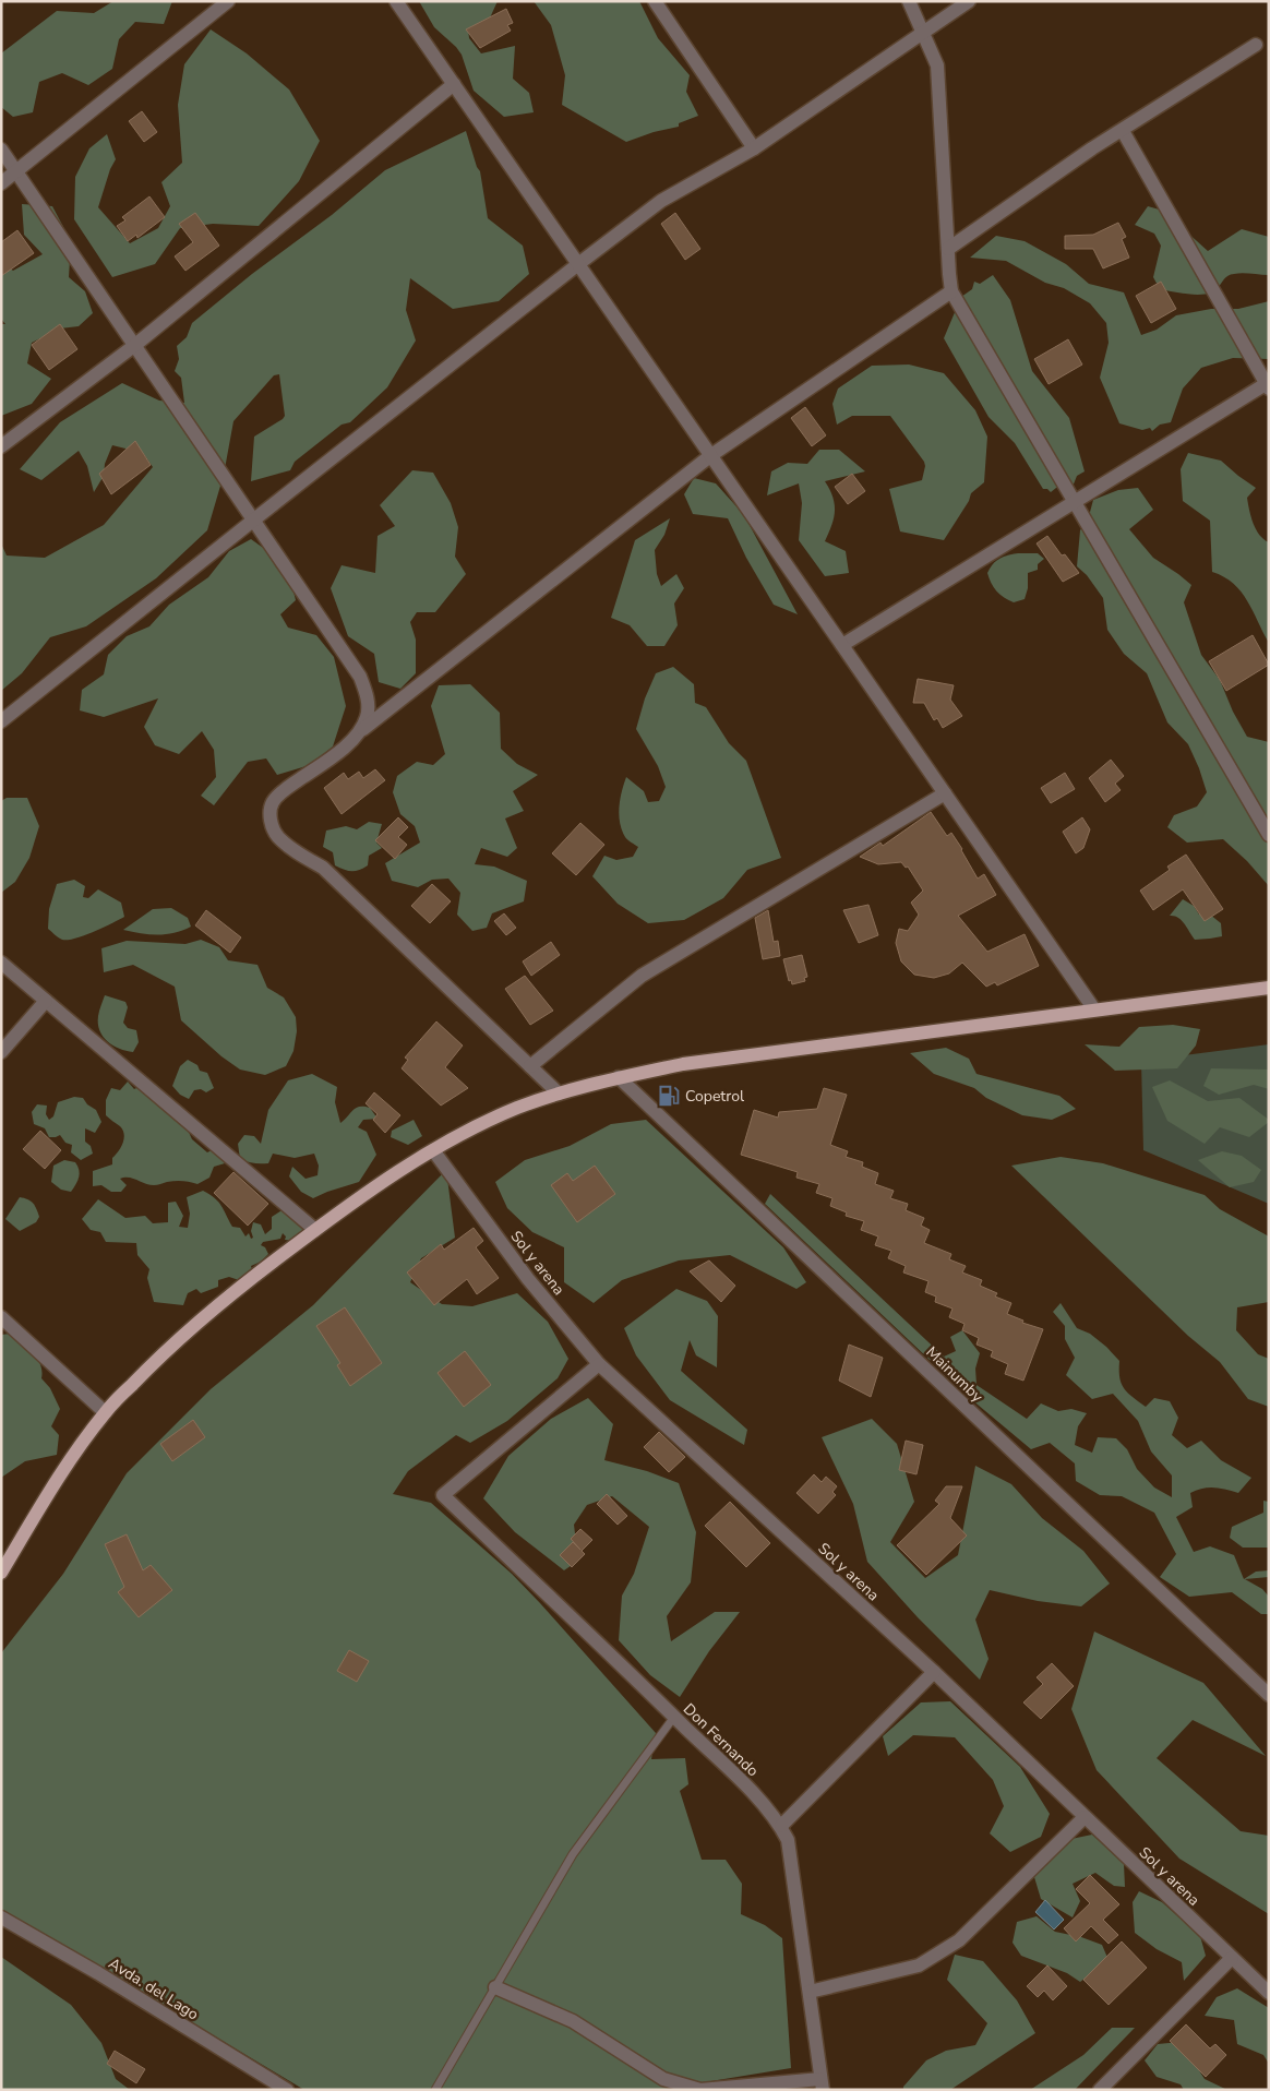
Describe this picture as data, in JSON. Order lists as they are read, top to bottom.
{
  "streets": {
    "street": [
      "Sol y arena",
      "Mainumby",
      "Don Fernando",
      "Avda. del Lago"
    ]
  },
  "crossings": [
    ["Sol y arena", "Don Fernando"]
  ],
  "places": {
    "fuel station": ["Copetrol"]
  }
}
